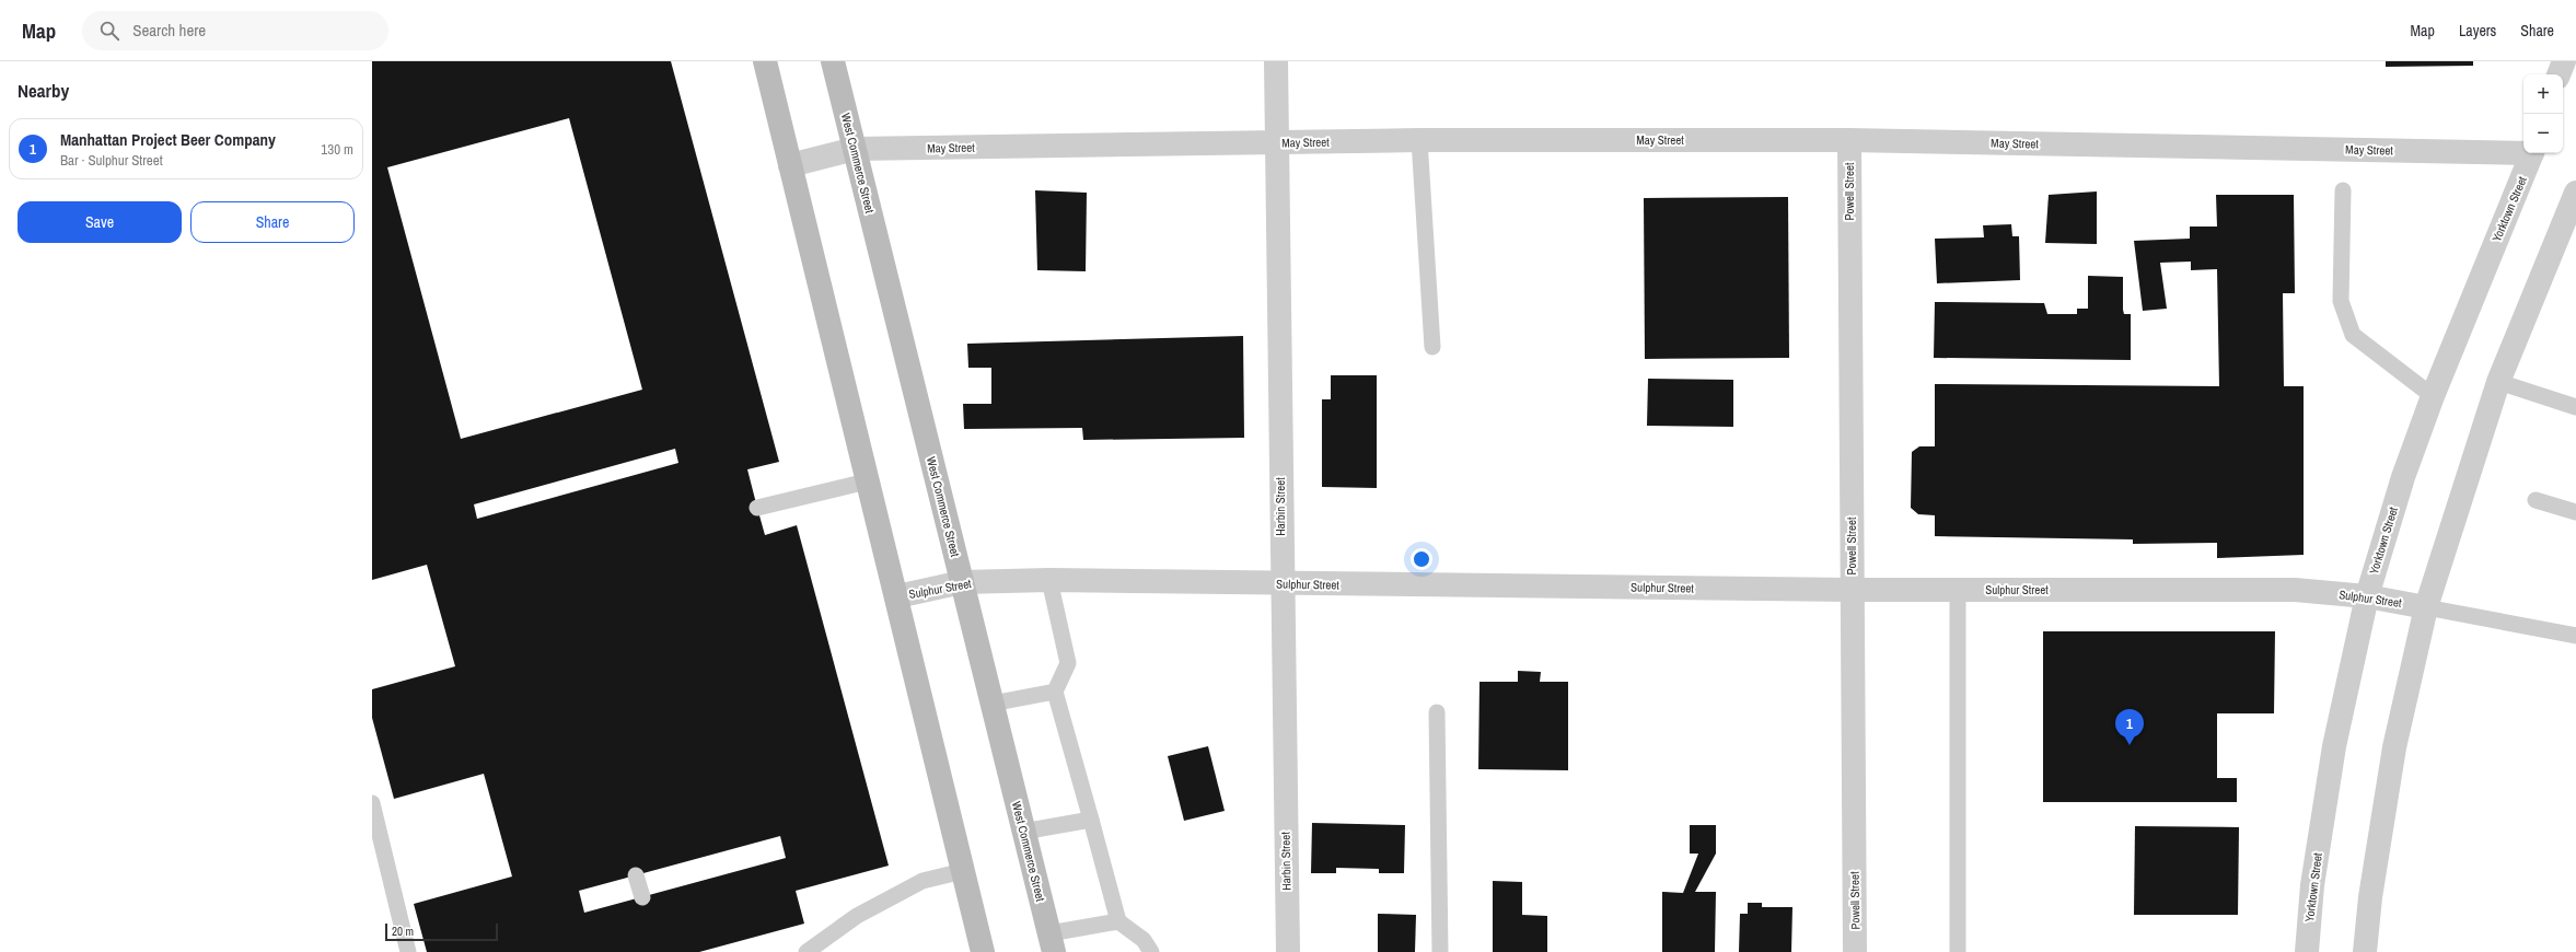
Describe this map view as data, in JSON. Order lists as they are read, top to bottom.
{
  "streets": {
    "main road": ["West Commerce Street"],
    "street": [
      "May Street",
      "Powell Street",
      "Yorktown Street",
      "Harbin Street",
      "Sulphur Street"
    ]
  },
  "crossings": [
    ["May Street", "West Commerce Street"],
    ["May Street", "Powell Street"],
    ["May Street", "Harbin Street"],
    ["West Commerce Street", "Sulphur Street"],
    ["Powell Street", "Sulphur Street"],
    ["Yorktown Street", "Sulphur Street"],
    ["Harbin Street", "Sulphur Street"]
  ],
  "scale_bar": "20 m",
  "page": {
    "header": "Map",
    "search": "Search here",
    "nav": ["Map", "Layers", "Share"],
    "heading": "Nearby",
    "map_buttons": ["+", "−"],
    "list": [
      {
        "mark": "1",
        "name": "Manhattan Project Beer Company",
        "note": "Bar · Sulphur Street",
        "value": "130 m"
      }
    ],
    "buttons": ["Save", "Share"],
    "pins": "1",
    "scale": "20 m"
  }
}
